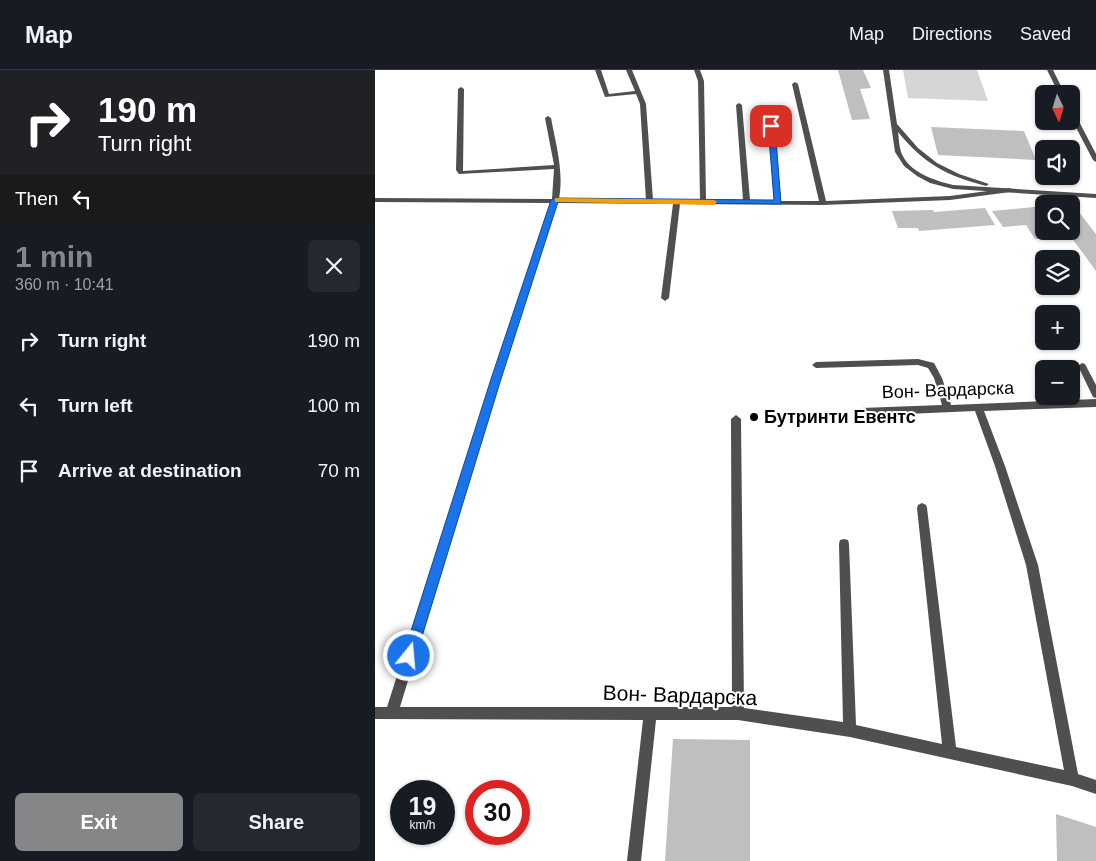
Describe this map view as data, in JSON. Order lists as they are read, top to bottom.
{
  "streets": {
    "street": ["Вон- Вардарска"]
  },
  "places": ["Бутринти Евентс"],
  "north": "bottom",
  "page": {
    "header": "Map",
    "nav": ["Map", "Directions", "Saved"],
    "turn": ["190 m", "Turn right"],
    "map_buttons": ["+", "−"],
    "then": "Then",
    "heading": ["1 min", "360 m · 10:41"],
    "list": [
      {
        "name": "Turn right",
        "value": "190 m"
      },
      {
        "name": "Turn left",
        "value": "100 m"
      },
      {
        "name": "Arrive at destination",
        "value": "70 m"
      }
    ],
    "speed": "19 km/h",
    "limit": "30",
    "buttons": ["Exit", "Share"]
  }
}
